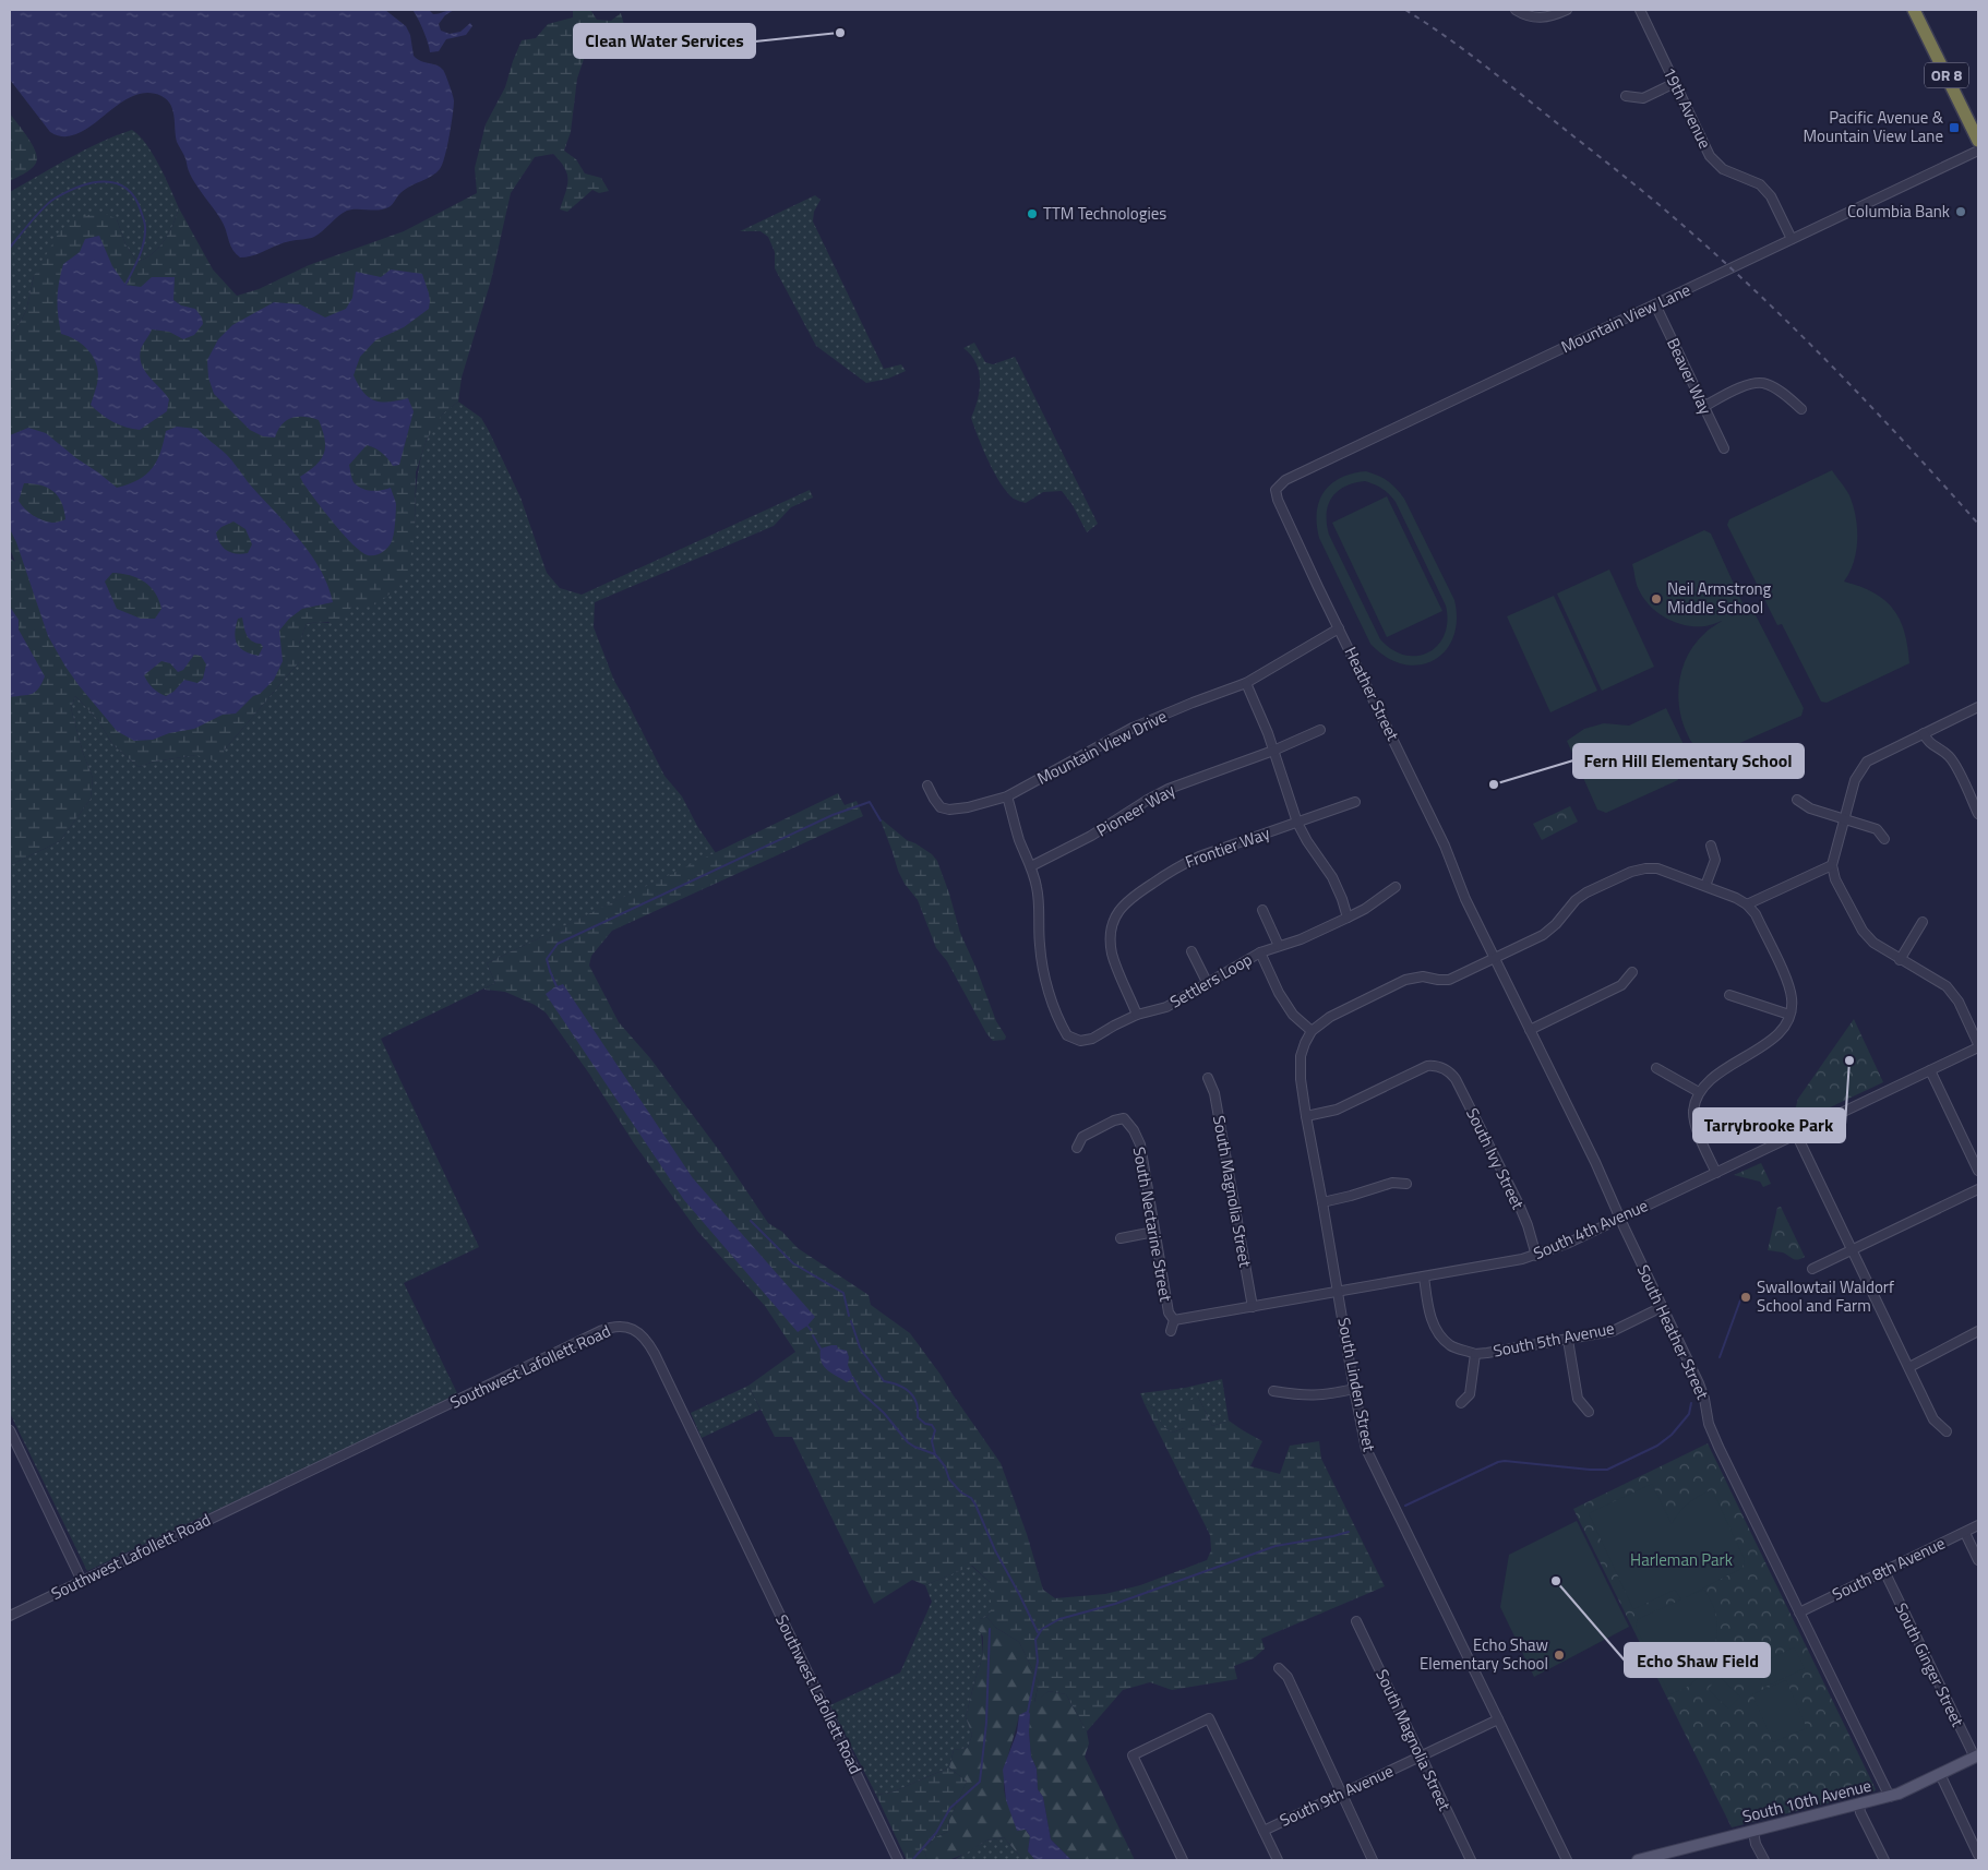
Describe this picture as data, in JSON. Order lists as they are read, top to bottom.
{
  "streets": {
    "highway": ["OR 8"],
    "main road": ["South 10th Avenue"],
    "street": [
      "19th Avenue",
      "Mountain View Lane",
      "Beaver Way",
      "Heather Street",
      "Mountain View Drive",
      "Pioneer Way",
      "Frontier Way",
      "Settlers Loop",
      "South Ivy Street",
      "South Magnolia Street",
      "South Nectarine Street",
      "South 4th Avenue",
      "South Heather Street",
      "South 5th Avenue",
      "Southwest Lafollett Road",
      "South Linden Street",
      "South 8th Avenue",
      "South Ginger Street",
      "South 9th Avenue"
    ]
  },
  "crossings": [
    ["19th Avenue", "Mountain View Lane"],
    ["Mountain View Lane", "Beaver Way"],
    ["Mountain View Lane", "Heather Street"],
    ["Heather Street", "Mountain View Drive"],
    ["Heather Street", "South Heather Street"],
    ["Mountain View Drive", "Settlers Loop"],
    ["Pioneer Way", "Settlers Loop"],
    ["Frontier Way", "Settlers Loop"],
    ["South Ivy Street", "South 4th Avenue"],
    ["South Ivy Street", "South Linden Street"],
    ["South Magnolia Street", "South 4th Avenue"],
    ["South Magnolia Street", "South 9th Avenue"],
    ["South Nectarine Street", "South 4th Avenue"],
    ["South 4th Avenue", "South Heather Street"],
    ["South 4th Avenue", "South Linden Street"],
    ["South Heather Street", "South 5th Avenue"],
    ["South Heather Street", "South 8th Avenue"],
    ["South Heather Street", "South 10th Avenue"],
    ["South Linden Street", "South 9th Avenue"],
    ["South 8th Avenue", "South Ginger Street"],
    ["South Ginger Street", "South 10th Avenue"]
  ],
  "parks": ["Harleman Park"],
  "places": {
    "other": [
      "Clean Water Services",
      "Columbia Bank",
      "TTM Technologies",
      "Neil Armstrong Middle School",
      "Fern Hill Elementary School",
      "Tarrybrooke Park",
      "Swallowtail Waldorf School and Farm",
      "Echo Shaw Field",
      "Echo Shaw Elementary School"
    ],
    "transit": ["Pacific Avenue & Mountain View Lane"]
  }
}
